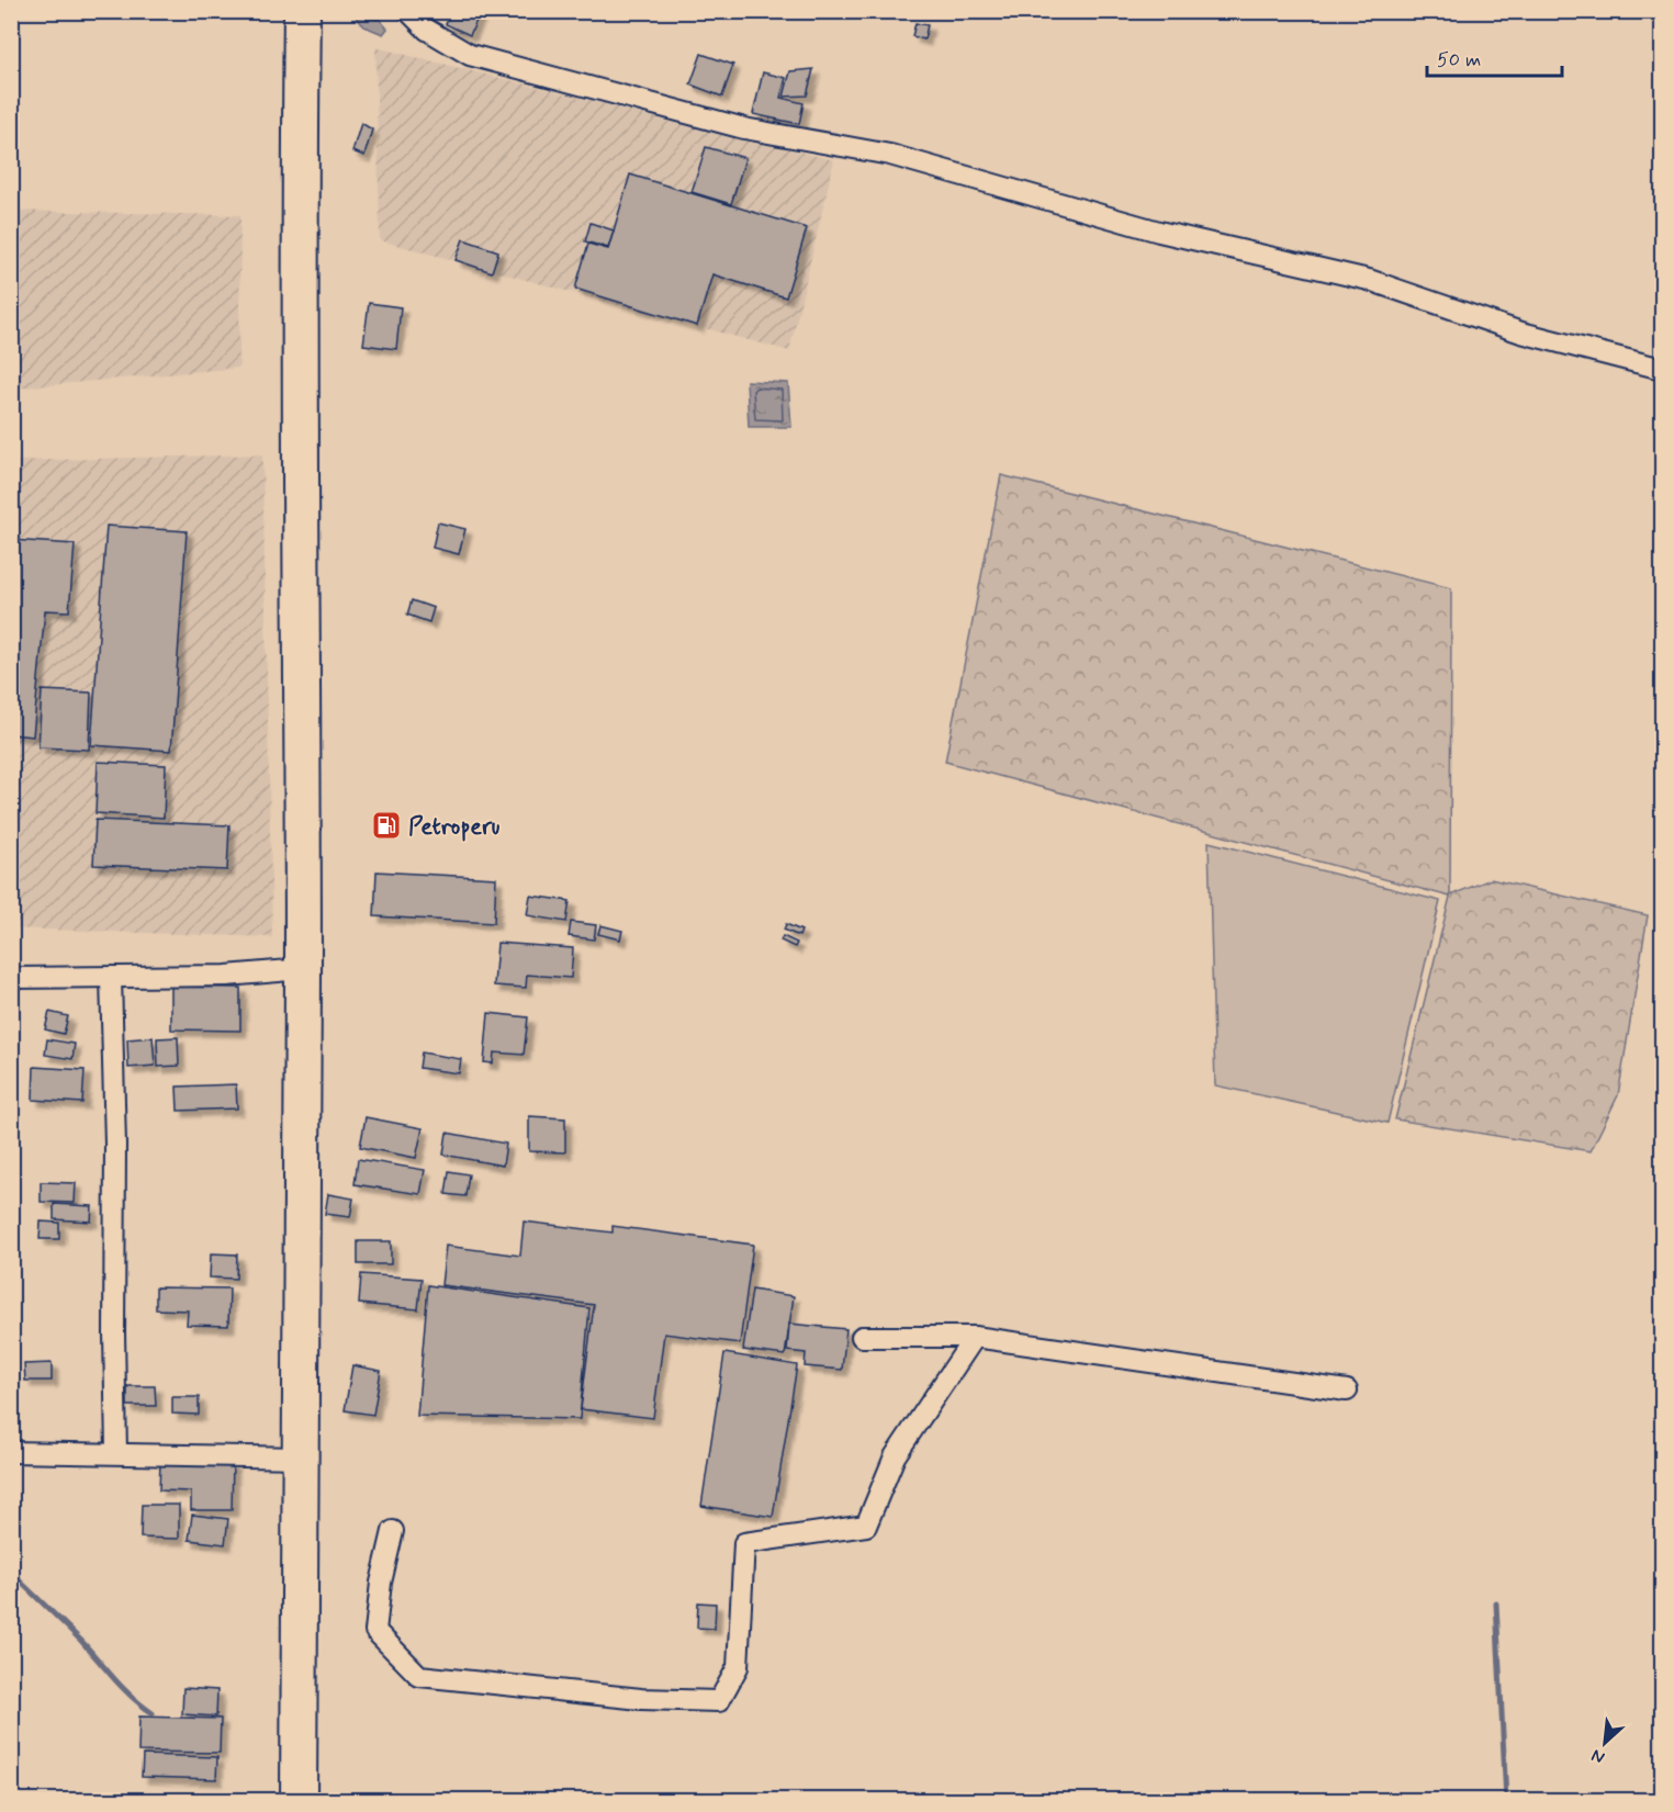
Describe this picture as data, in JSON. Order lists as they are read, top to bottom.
{
  "places": {
    "fuel station": ["Petroperu"]
  },
  "scale_bar": "50 m",
  "north": "bottom left"
}
